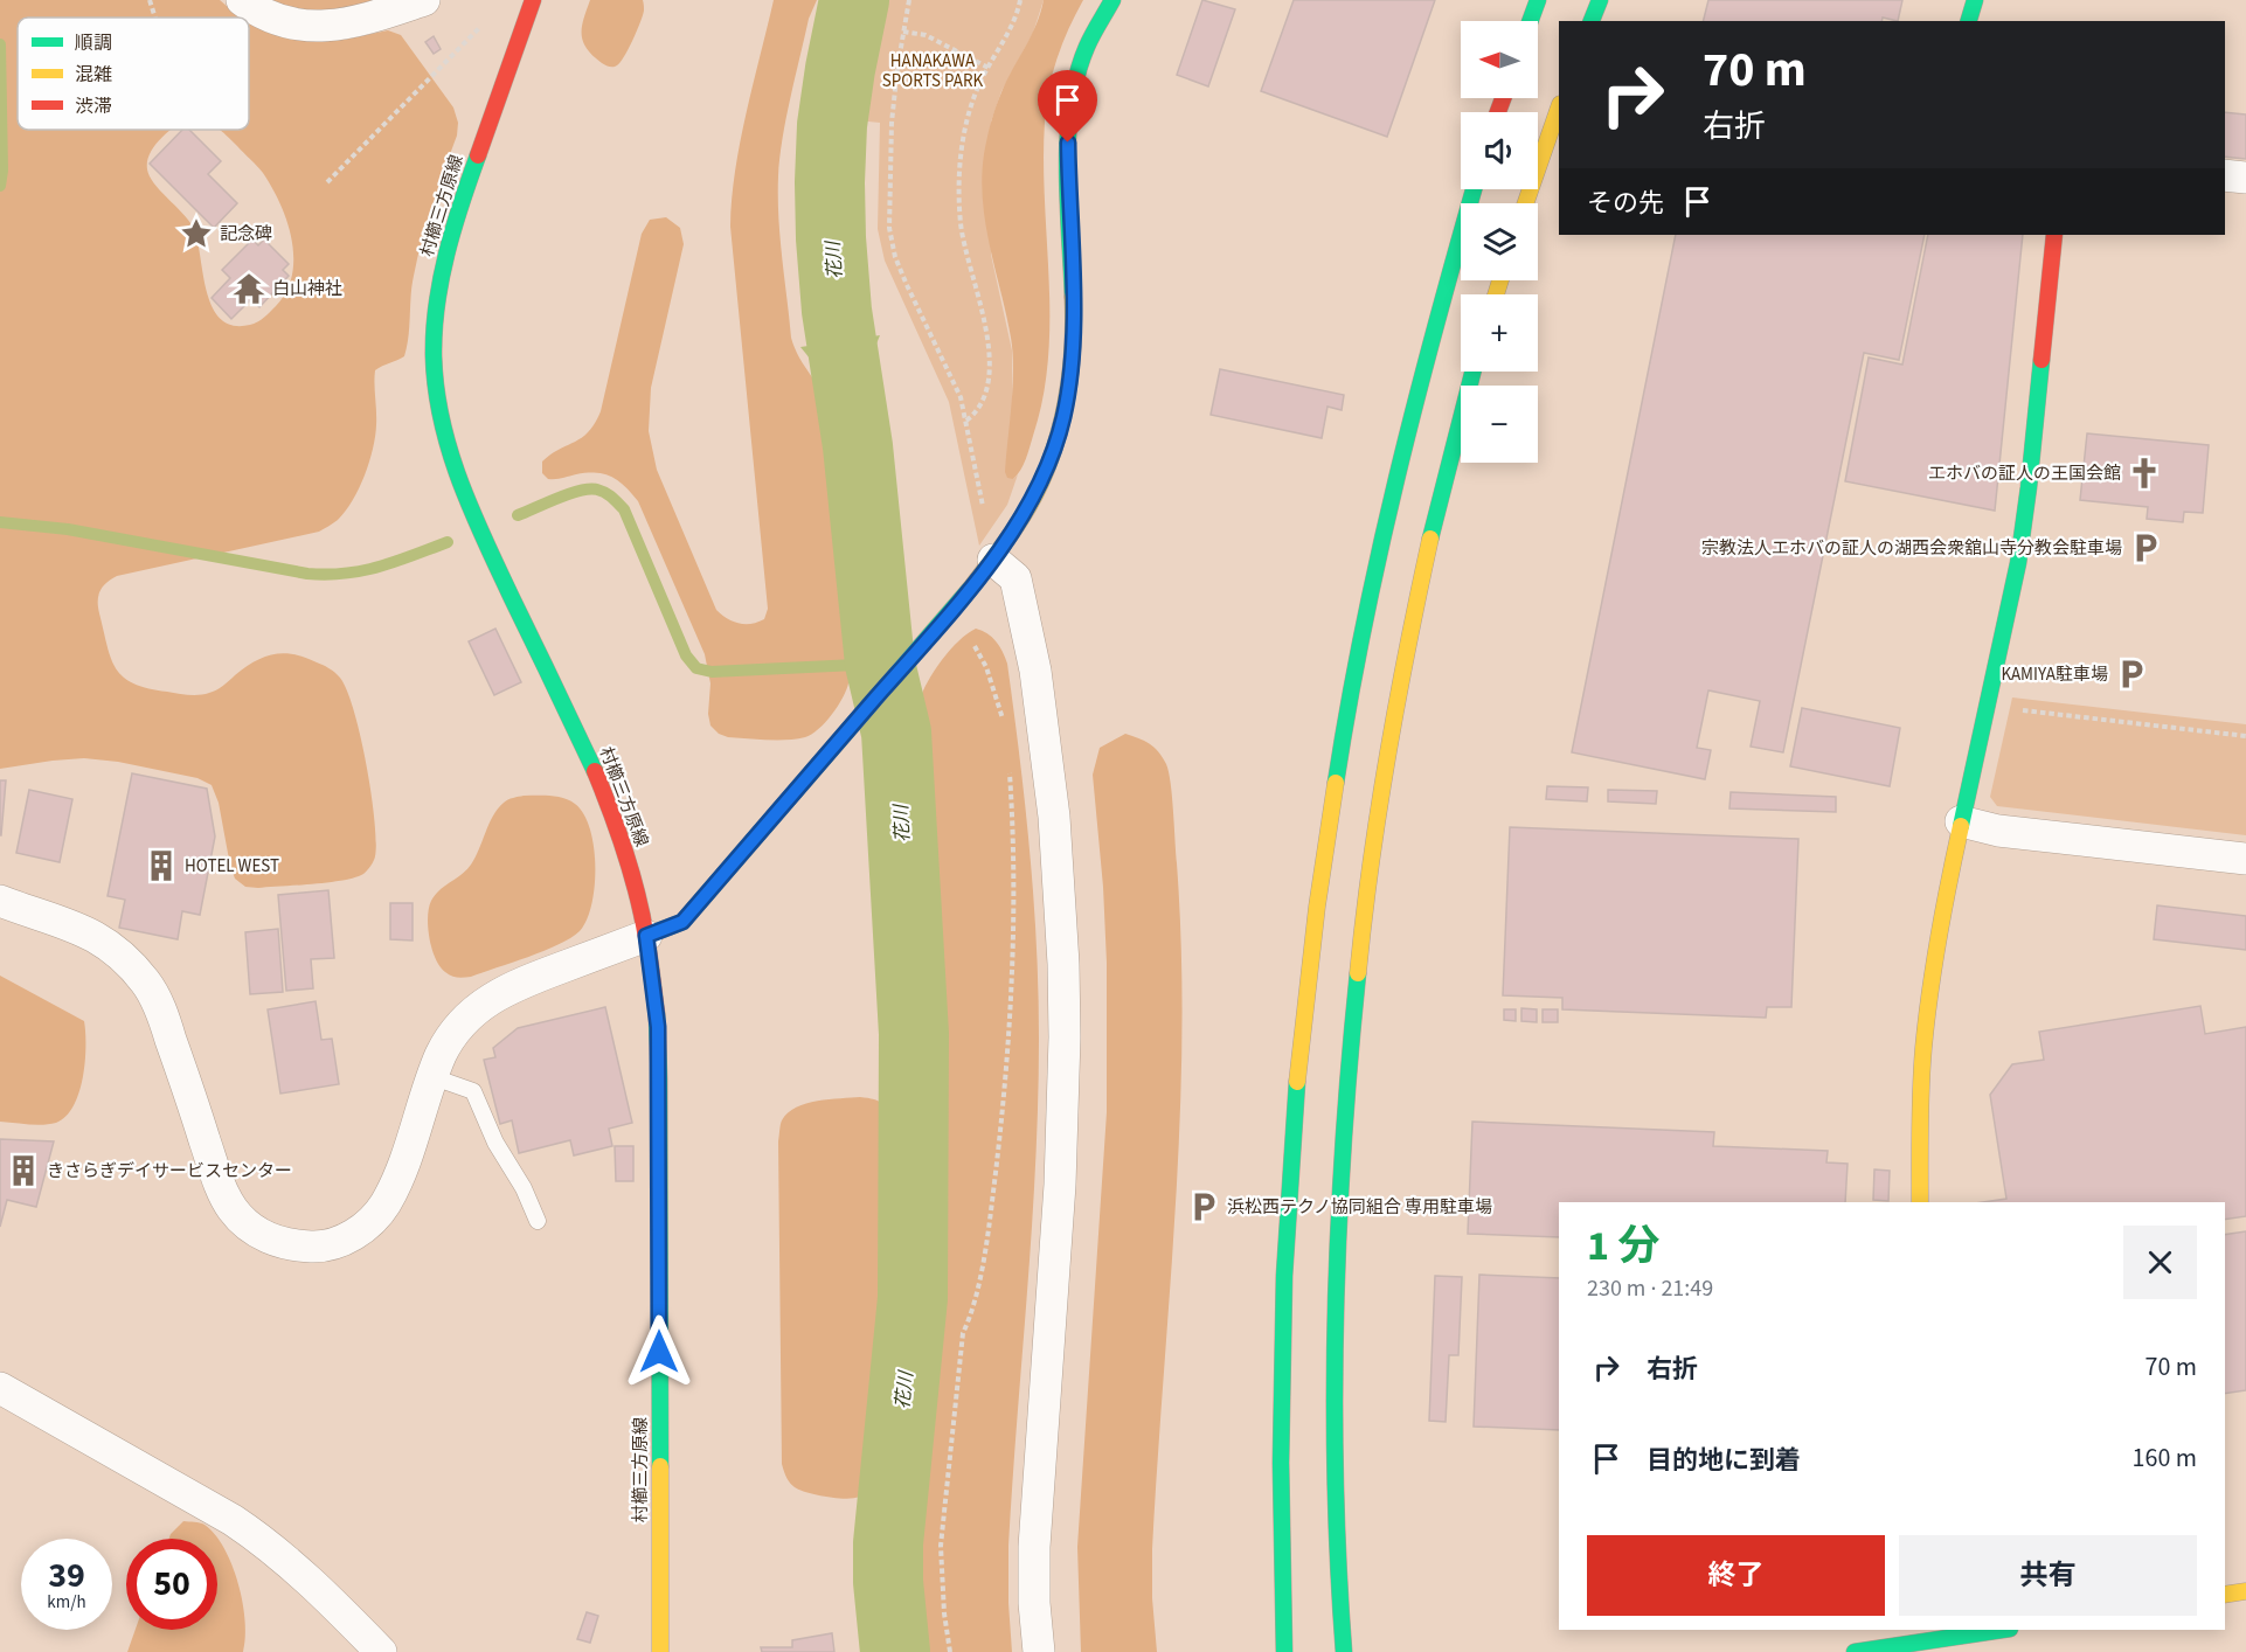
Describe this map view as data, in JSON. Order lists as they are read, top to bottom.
{
  "streets": {
    "street": ["村櫛三方原線"]
  },
  "water": ["花川"],
  "parks": ["HANAKAWA SPORTS PARK"],
  "places": {
    "place": ["記念碑"],
    "temple": ["白山神社"],
    "church": ["エホバの証人の王国会館"],
    "parking": ["宗教法人エホバの証人の湖西会衆舘山寺分教会駐車場", "KAMIYA駐車場", "浜松西テクノ協同組合 専用駐車場"],
    "building": ["HOTEL WEST", "きさらぎデイサービスセンター"]
  },
  "legend": ["順調", "混雑", "渋滞"],
  "north": "left",
  "page": {
    "map_buttons": ["+", "−"],
    "turn": ["70 m", "右折"],
    "then": "その先",
    "heading": ["1 分", "230 m · 21:49"],
    "list": [
      {
        "name": "右折",
        "value": "70 m"
      },
      {
        "name": "目的地に到着",
        "value": "160 m"
      }
    ],
    "buttons": ["終了", "共有"],
    "speed": "39 km/h",
    "limit": "50"
  }
}
